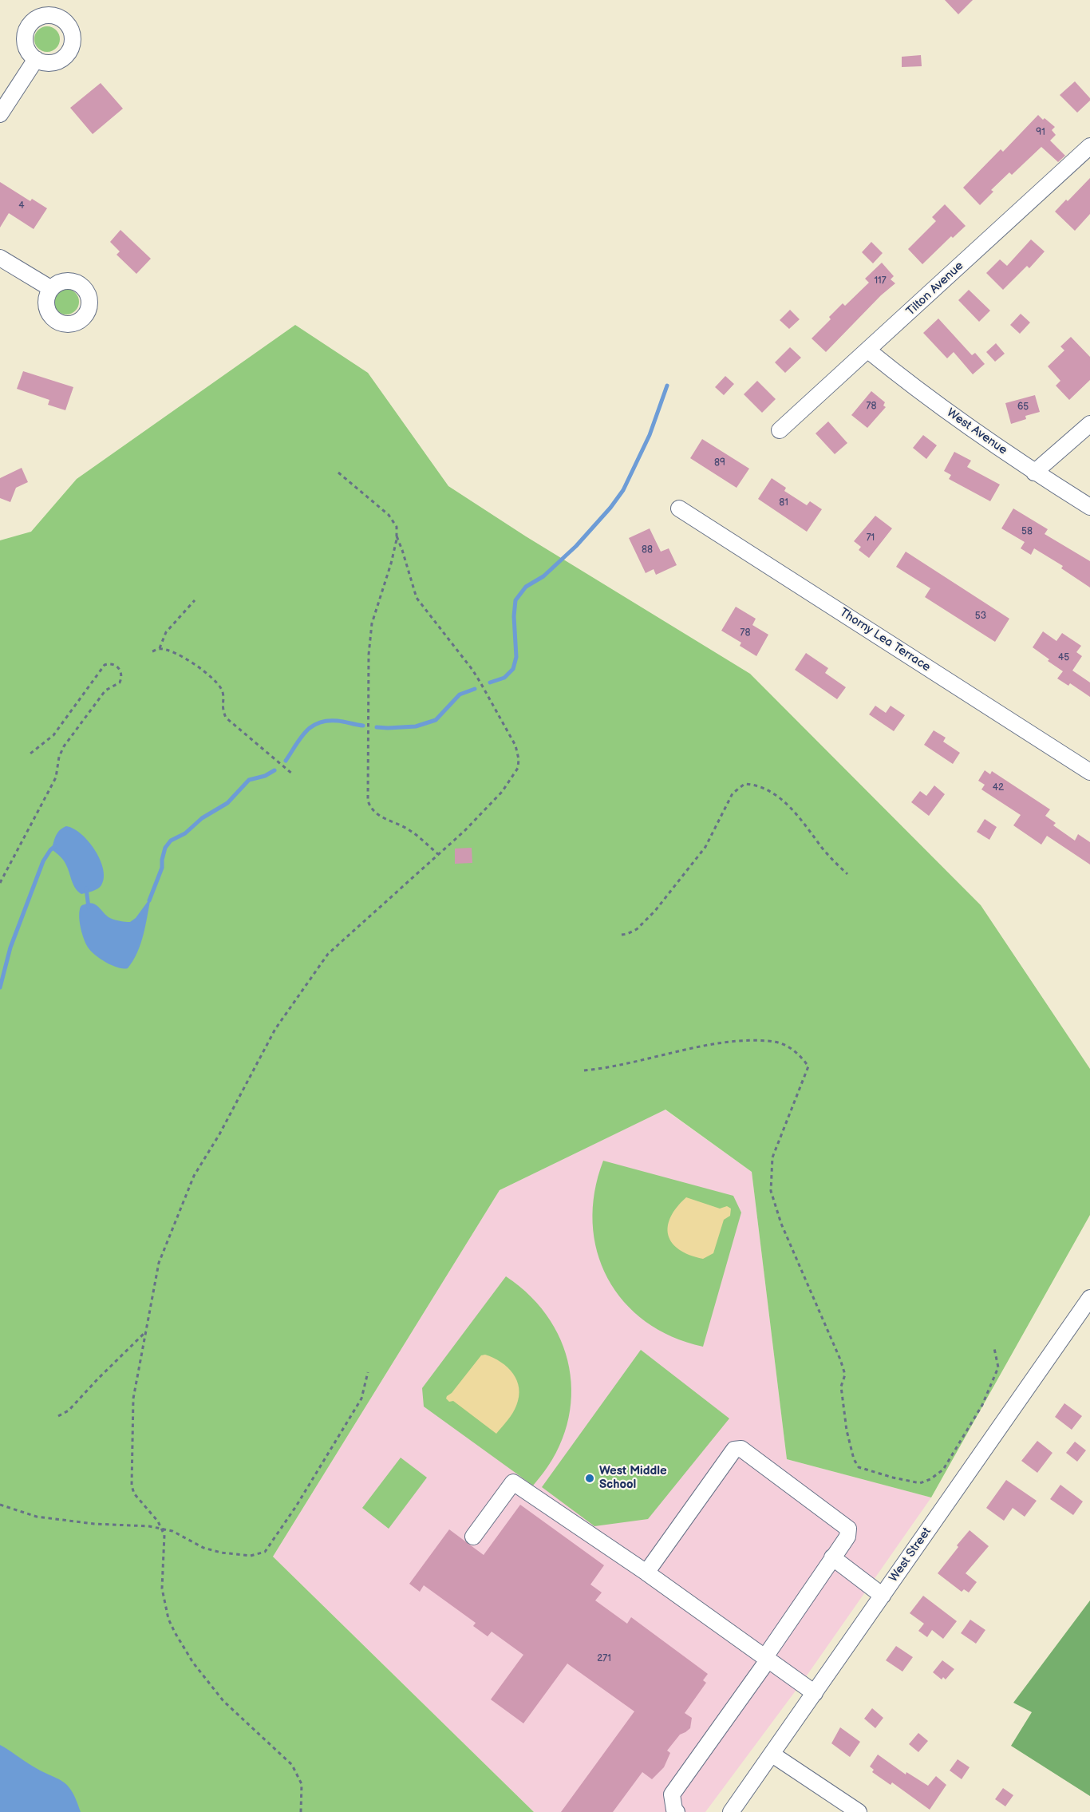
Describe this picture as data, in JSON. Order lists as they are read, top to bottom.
{
  "streets": {
    "street": [
      "Tilton Avenue",
      "West Avenue",
      "Thorny Lea Terrace",
      "West Street"
    ]
  },
  "crossings": [
    ["Tilton Avenue", "West Avenue"]
  ],
  "places": ["West Middle School"],
  "house_numbers": [
    "91",
    "4",
    "117",
    "78",
    "65",
    "89",
    "81",
    "58",
    "71",
    "88",
    "53",
    "78",
    "45",
    "42",
    "271"
  ]
}
